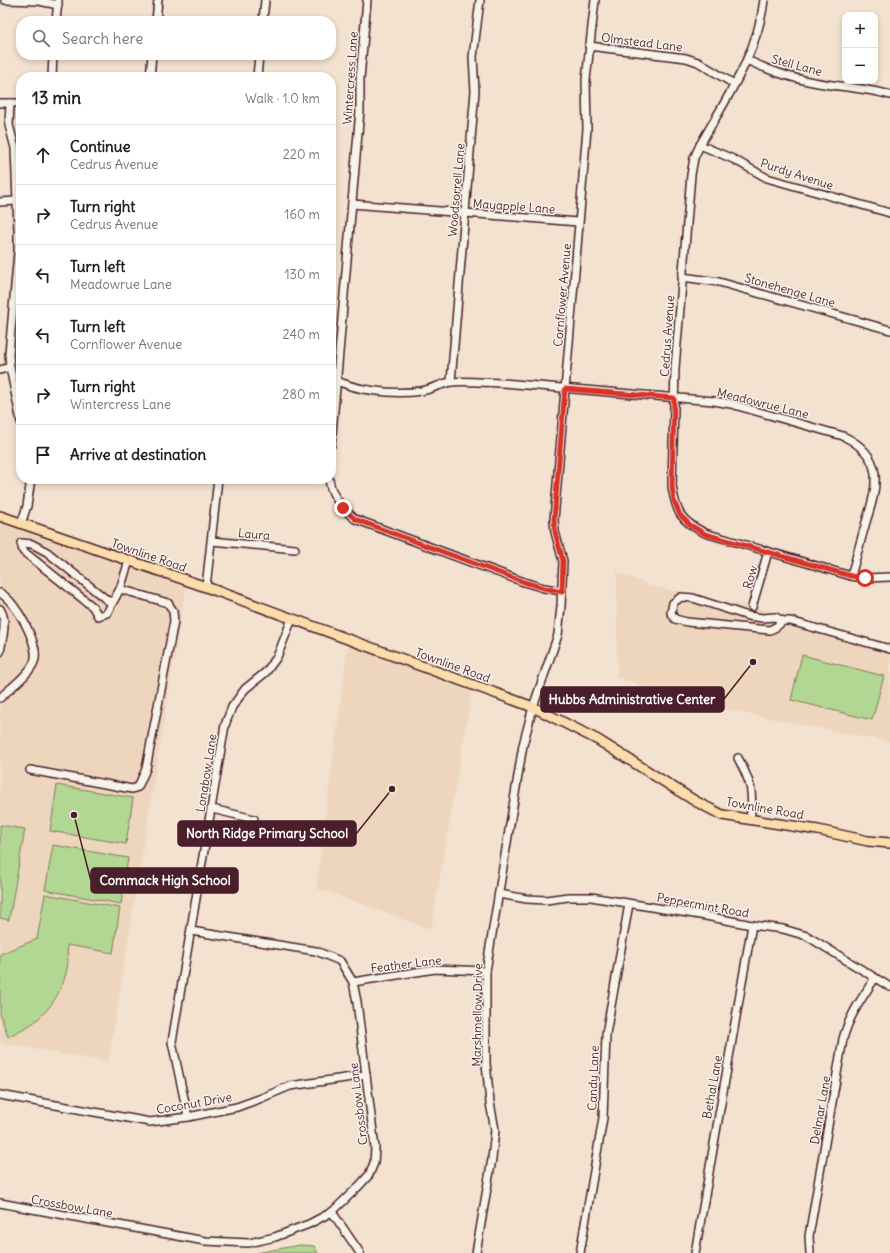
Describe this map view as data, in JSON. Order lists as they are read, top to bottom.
{
  "streets": {
    "main road": ["Townline Road"],
    "street": [
      "Olmstead Lane",
      "Stell Lane",
      "Wintercress Lane",
      "Purdy Avenue",
      "Woodsorrell Lane",
      "Mayapple Lane",
      "Stonehenge Lane",
      "Cornflower Avenue",
      "Cedrus Avenue",
      "Meadowrue Lane",
      "Laura",
      "Row",
      "Longbow Lane",
      "Peppermint Road",
      "Feather Lane",
      "Marshmellow Drive",
      "Candy Lane",
      "Bethal Lane",
      "Coconut Drive",
      "Crossbow Lane",
      "Delmar Lane"
    ]
  },
  "crossings": [
    ["Olmstead Lane", "Cornflower Avenue"],
    ["Olmstead Lane", "Cedrus Avenue"],
    ["Stell Lane", "Cedrus Avenue"],
    ["Wintercress Lane", "Mayapple Lane"],
    ["Purdy Avenue", "Cedrus Avenue"],
    ["Woodsorrell Lane", "Mayapple Lane"],
    ["Woodsorrell Lane", "Meadowrue Lane"],
    ["Mayapple Lane", "Cornflower Avenue"],
    ["Stonehenge Lane", "Cedrus Avenue"],
    ["Cornflower Avenue", "Meadowrue Lane"],
    ["Cornflower Avenue", "Townline Road"],
    ["Cornflower Avenue", "Marshmellow Drive"],
    ["Cedrus Avenue", "Meadowrue Lane"],
    ["Cedrus Avenue", "Row"],
    ["Townline Road", "Longbow Lane"],
    ["Townline Road", "Marshmellow Drive"],
    ["Longbow Lane", "Coconut Drive"],
    ["Longbow Lane", "Crossbow Lane"],
    ["Peppermint Road", "Marshmellow Drive"],
    ["Peppermint Road", "Candy Lane"],
    ["Peppermint Road", "Bethal Lane"],
    ["Peppermint Road", "Delmar Lane"],
    ["Feather Lane", "Marshmellow Drive"],
    ["Feather Lane", "Crossbow Lane"],
    ["Coconut Drive", "Crossbow Lane"]
  ],
  "places": ["Hubbs Administrative Center", "North Ridge Primary School", "Commack High School"],
  "page": {
    "map_buttons": ["+", "−"],
    "search": "Search here",
    "heading": ["13 min", "Walk · 1.0 km"],
    "list": [
      ["Continue", "Cedrus Avenue", "220 m"],
      ["Turn right", "Cedrus Avenue", "160 m"],
      ["Turn left", "Meadowrue Lane", "130 m"],
      ["Turn left", "Cornflower Avenue", "240 m"],
      ["Turn right", "Wintercress Lane", "280 m"],
      "Arrive at destination"
    ]
  }
}
